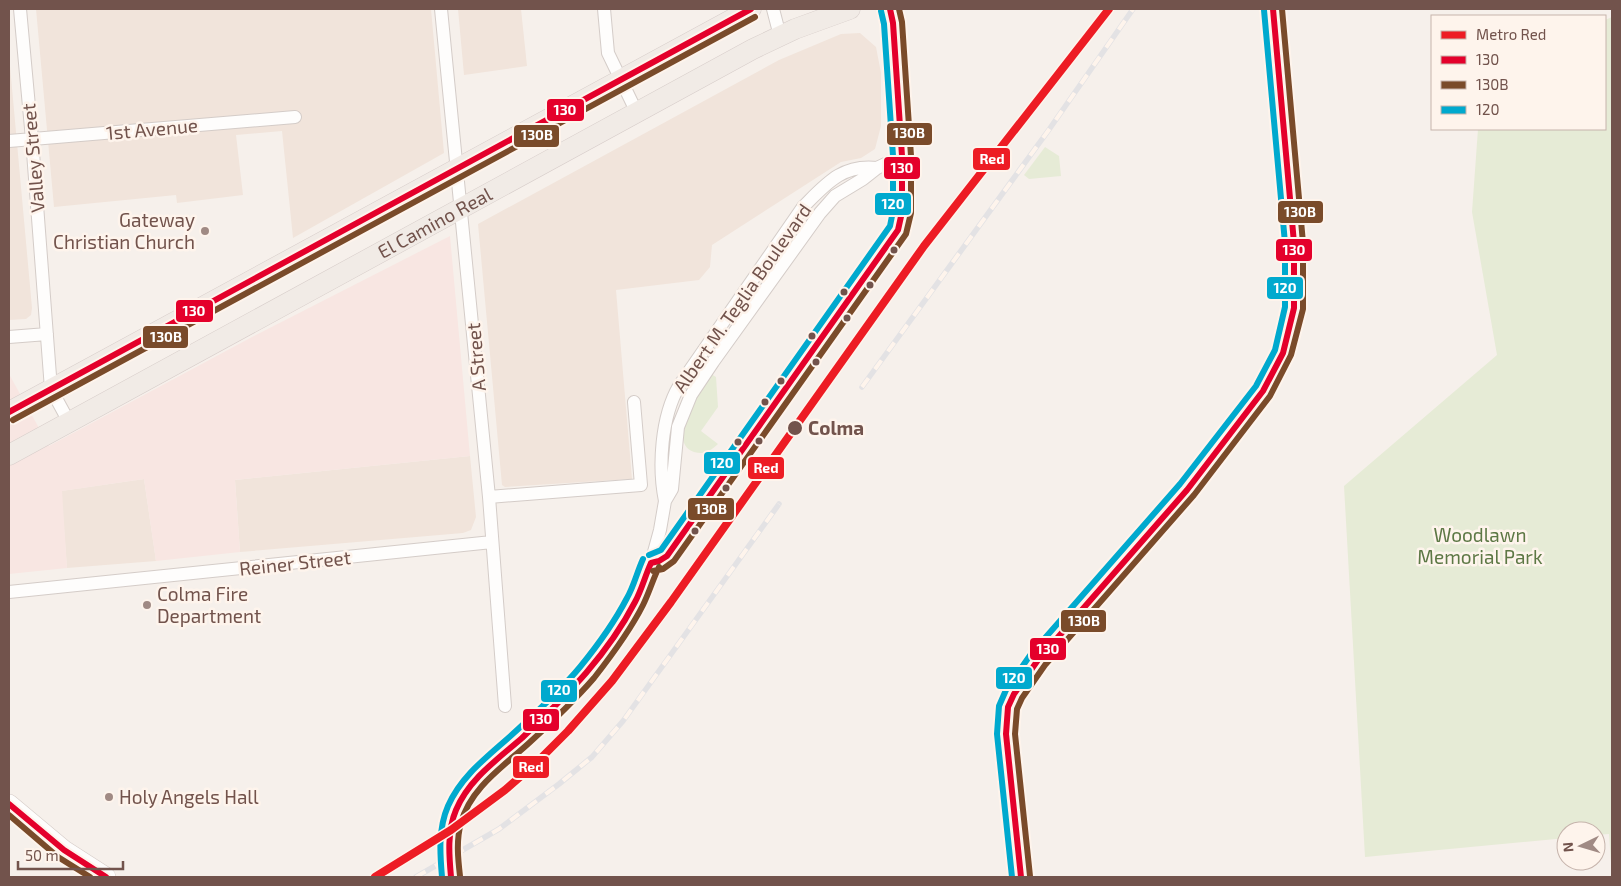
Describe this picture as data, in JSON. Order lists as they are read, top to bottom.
{
  "streets": {
    "main road": ["El Camino Real"],
    "street": [
      "1st Avenue",
      "Valley Street",
      "Albert M. Teglia Boulevard",
      "A Street",
      "Reiner Street"
    ]
  },
  "crossings": [
    ["1st Avenue", "Valley Street"],
    ["Valley Street", "El Camino Real"],
    ["El Camino Real", "A Street"],
    ["A Street", "Reiner Street"]
  ],
  "parks": ["Woodlawn Memorial Park"],
  "places": [
    "Gateway Christian Church",
    "Colma",
    "Colma Fire Department",
    "Holy Angels Hall"
  ],
  "lines": [
    "metro line Red",
    "transit line 130",
    "transit line 130B",
    "transit line 120"
  ],
  "legend": [
    "Metro Red",
    "130",
    "130B",
    "120"
  ],
  "scale_bar": "50 m",
  "north": "left"
}
